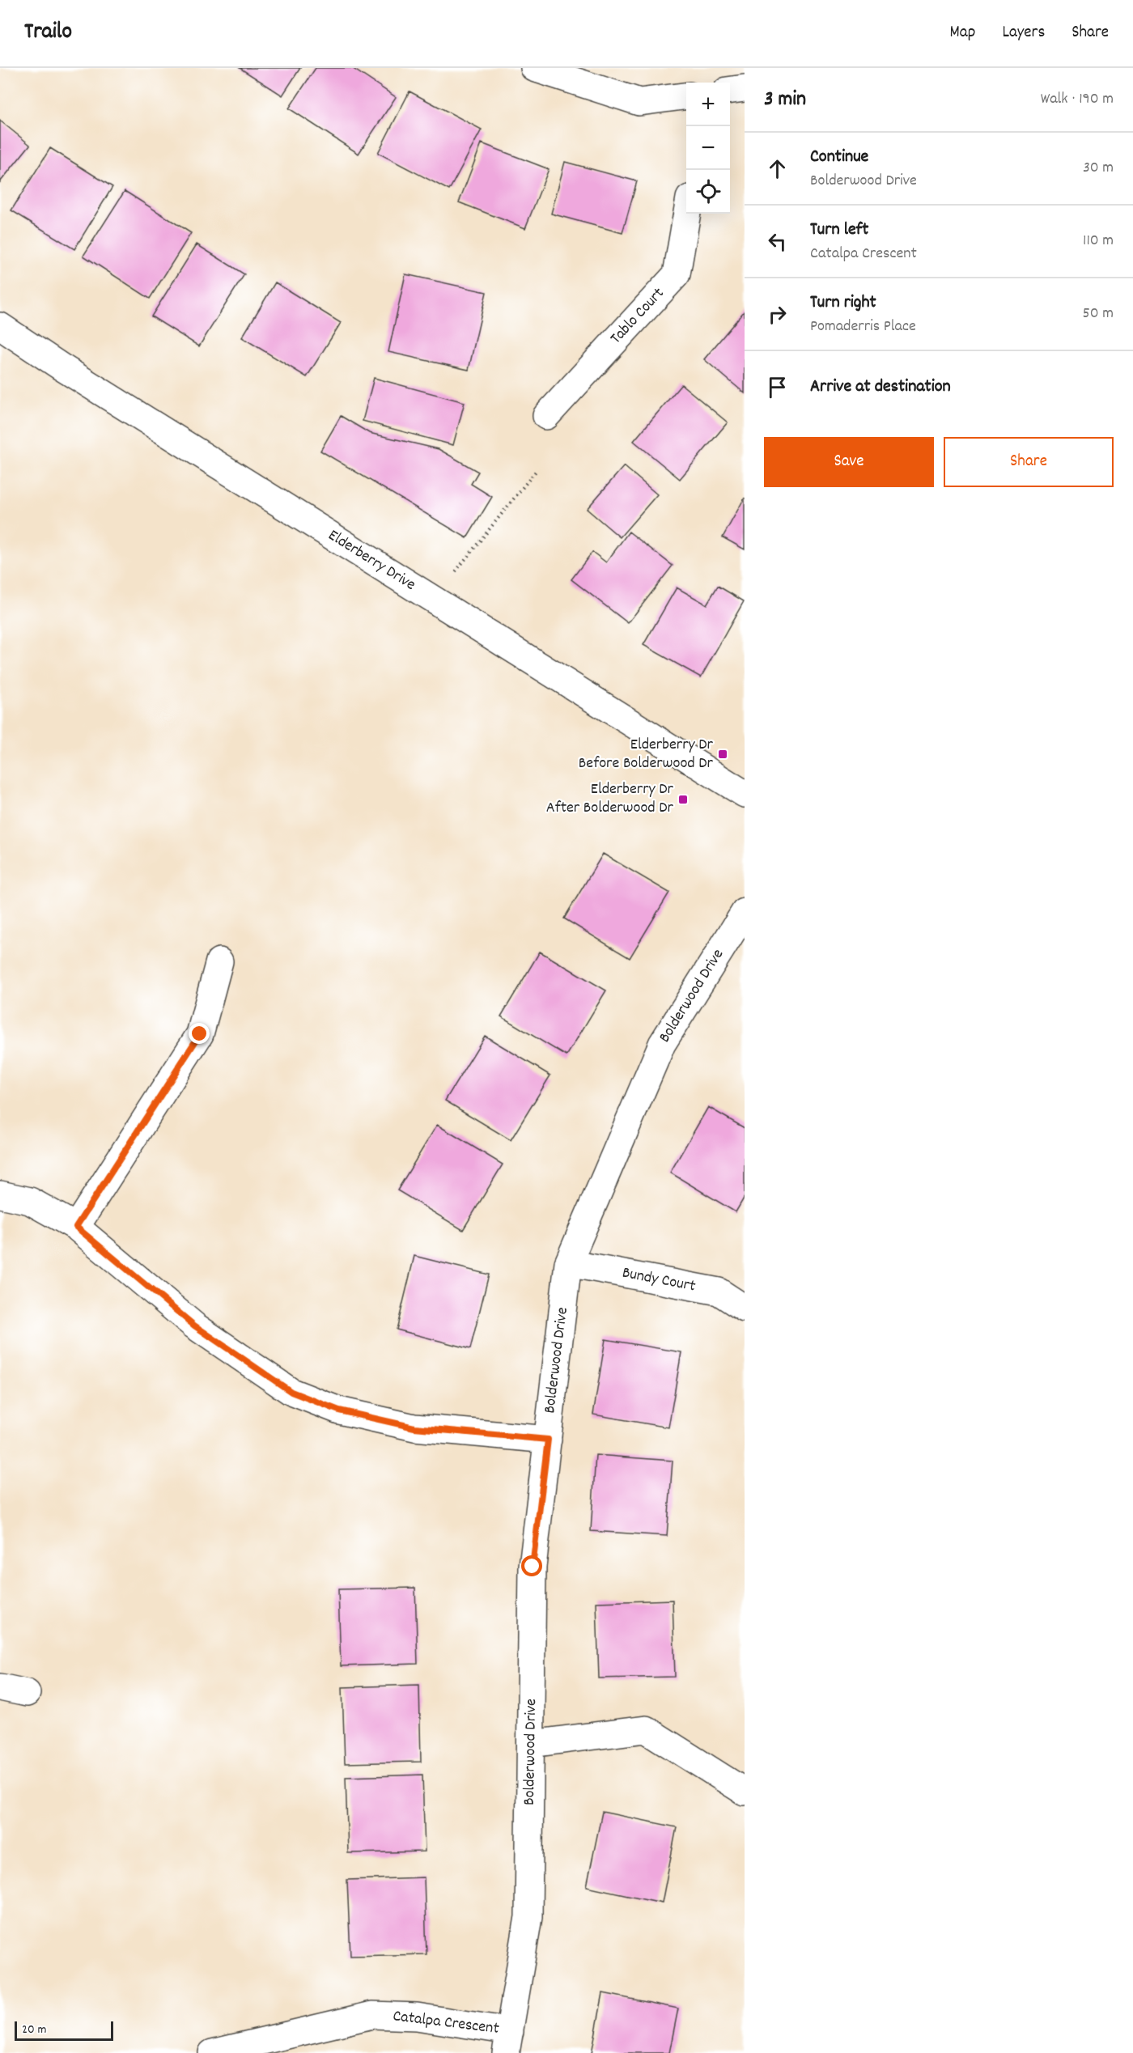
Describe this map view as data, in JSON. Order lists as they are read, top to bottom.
{
  "streets": {
    "street": [
      "Tablo Court",
      "Elderberry Drive",
      "Bolderwood Drive",
      "Bundy Court",
      "Catalpa Crescent"
    ]
  },
  "crossings": [
    ["Bolderwood Drive", "Bundy Court"],
    ["Bolderwood Drive", "Catalpa Crescent"]
  ],
  "places": {
    "transit": ["Elderberry Dr Before Bolderwood Dr", "Elderberry Dr After Bolderwood Dr"]
  },
  "scale_bar": "20 m",
  "page": {
    "header": "Trailo",
    "nav": ["Map", "Layers", "Share"],
    "heading": ["3 min", "Walk · 190 m"],
    "map_buttons": ["+", "−"],
    "list": [
      ["Continue", "Bolderwood Drive", "30 m"],
      ["Turn left", "Catalpa Crescent", "110 m"],
      ["Turn right", "Pomaderris Place", "50 m"],
      "Arrive at destination"
    ],
    "buttons": ["Save", "Share"],
    "scale": "20 m"
  }
}
